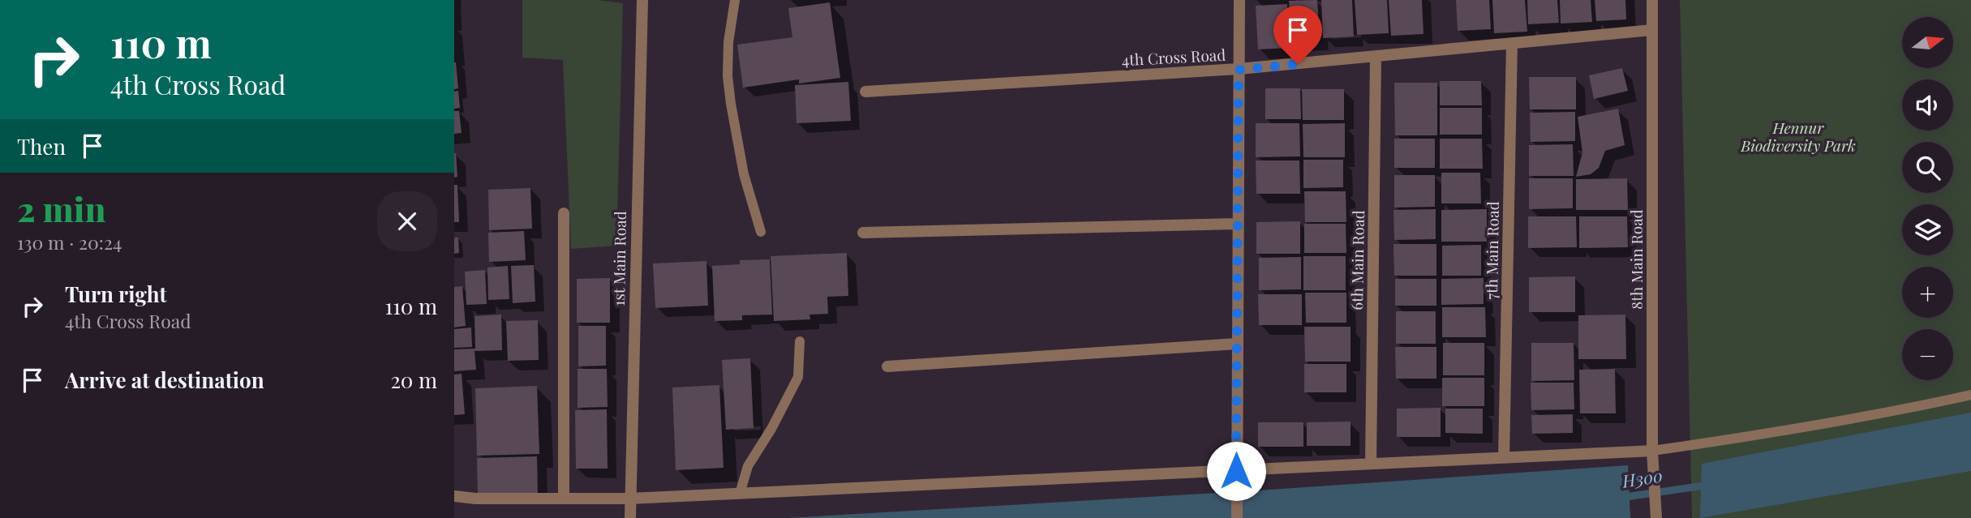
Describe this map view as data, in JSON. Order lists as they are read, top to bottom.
{
  "streets": {
    "street": [
      "4th Cross Road",
      "7th Main Road",
      "1st Main Road",
      "8th Main Road",
      "6th Main Road"
    ]
  },
  "crossings": [
    ["4th Cross Road", "7th Main Road"],
    ["4th Cross Road", "8th Main Road"],
    ["4th Cross Road", "6th Main Road"]
  ],
  "water": ["H300"],
  "parks": ["Hennur Biodiversity Park"],
  "north": "right",
  "page": {
    "turn": ["110 m", "4th Cross Road"],
    "map_buttons": ["+", "−"],
    "then": "Then",
    "heading": ["2 min", "130 m · 20:24"],
    "list": [
      {
        "name": "Turn right",
        "note": "4th Cross Road",
        "value": "110 m"
      },
      {
        "name": "Arrive at destination",
        "value": "20 m"
      }
    ]
  }
}
